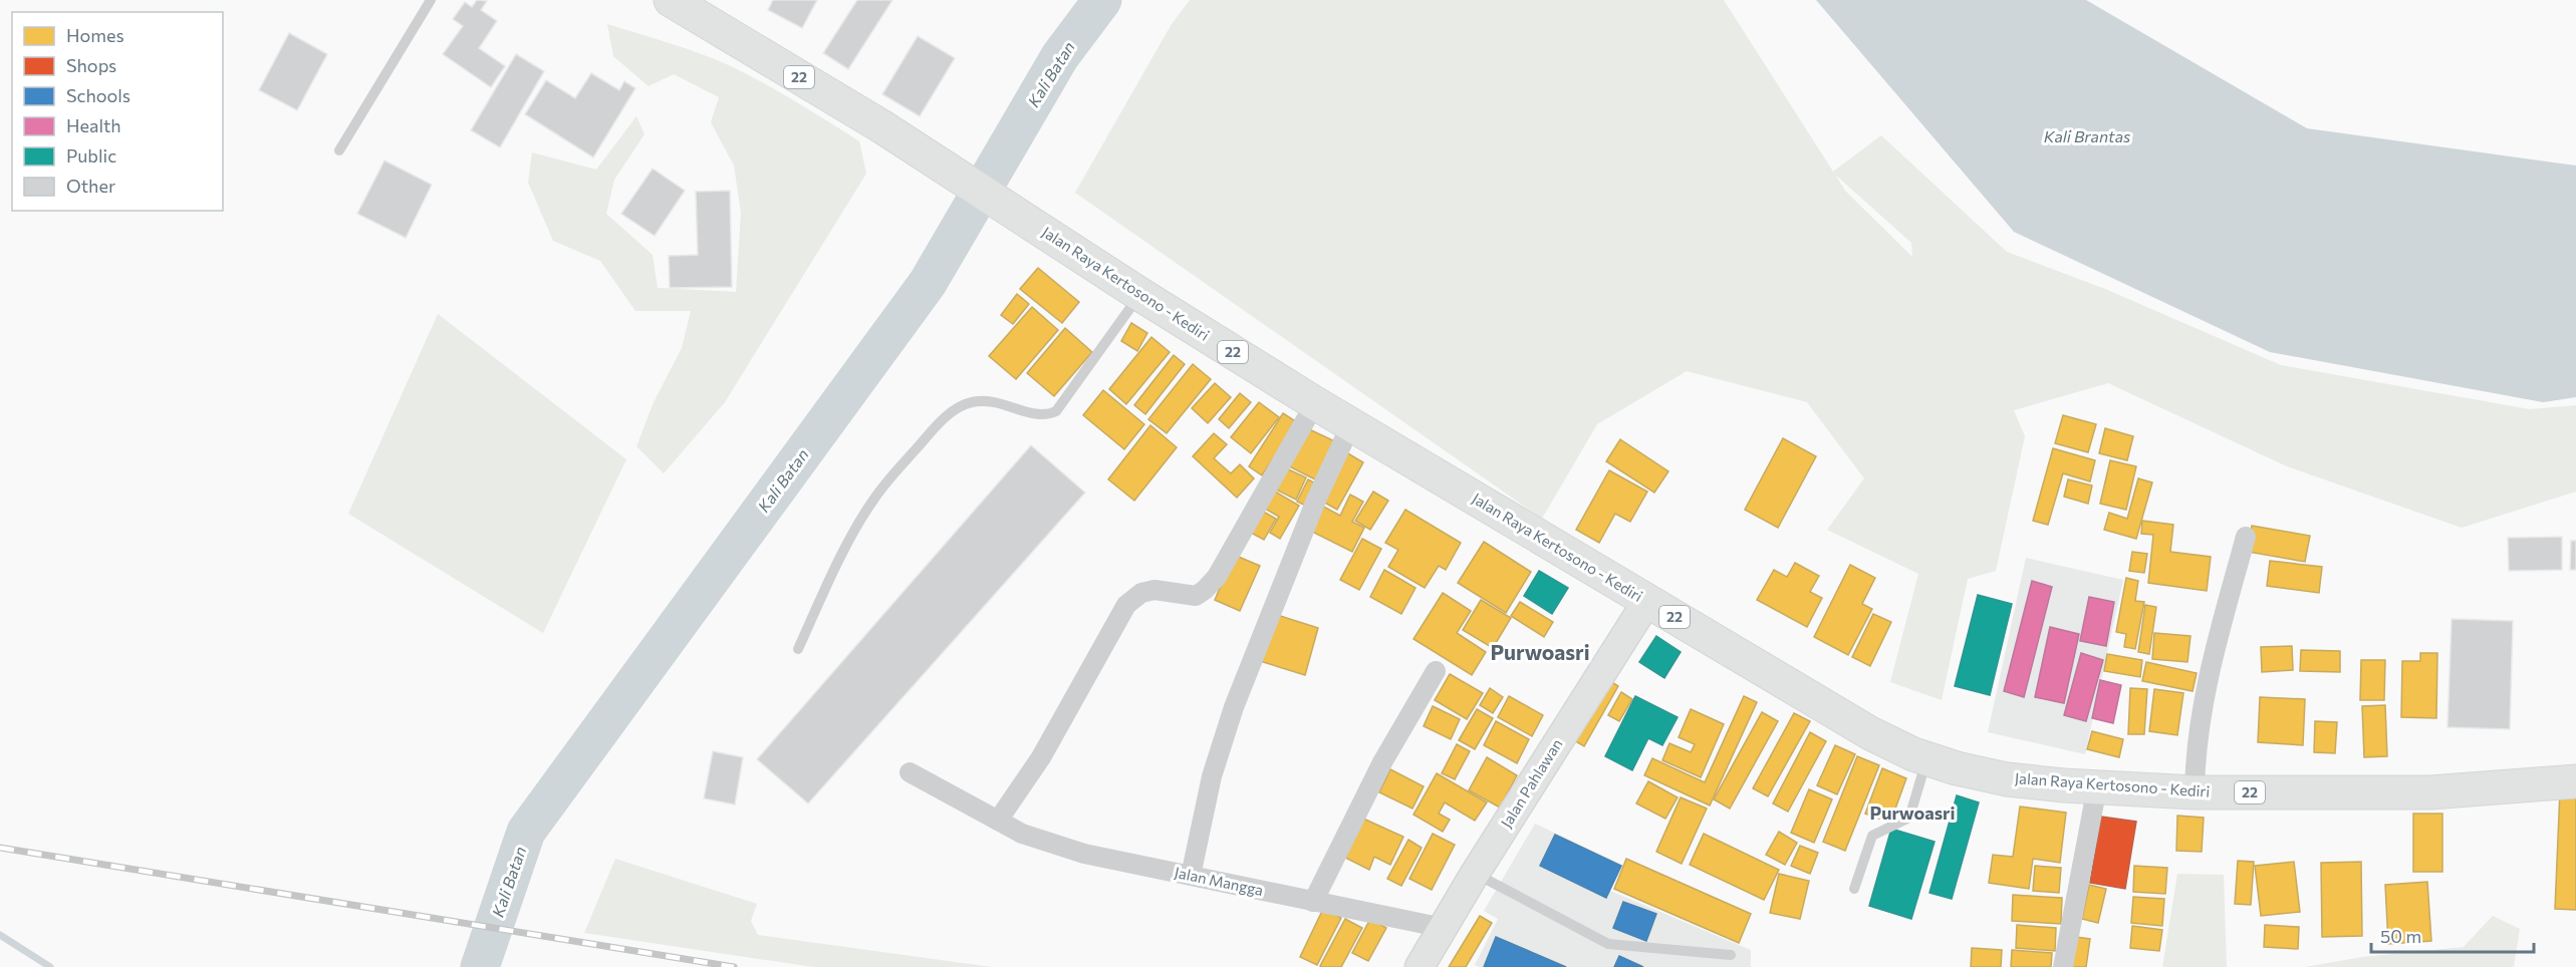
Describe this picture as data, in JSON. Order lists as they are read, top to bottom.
{
  "streets": {
    "highway": ["22", "Jalan Raya Kertosono - Kediri"],
    "main road": ["Jalan Pahlawan"],
    "street": ["Jalan Mangga"]
  },
  "crossings": [
    ["Jalan Raya Kertosono - Kediri", "Jalan Pahlawan"],
    ["Jalan Pahlawan", "Jalan Mangga"]
  ],
  "districts": ["Purwoasri", "Purwoasri"],
  "water": ["Kali Batan", "Kali Brantas"],
  "legend": [
    "Homes",
    "Shops",
    "Schools",
    "Health",
    "Public",
    "Other"
  ],
  "scale_bar": "50 m"
}
